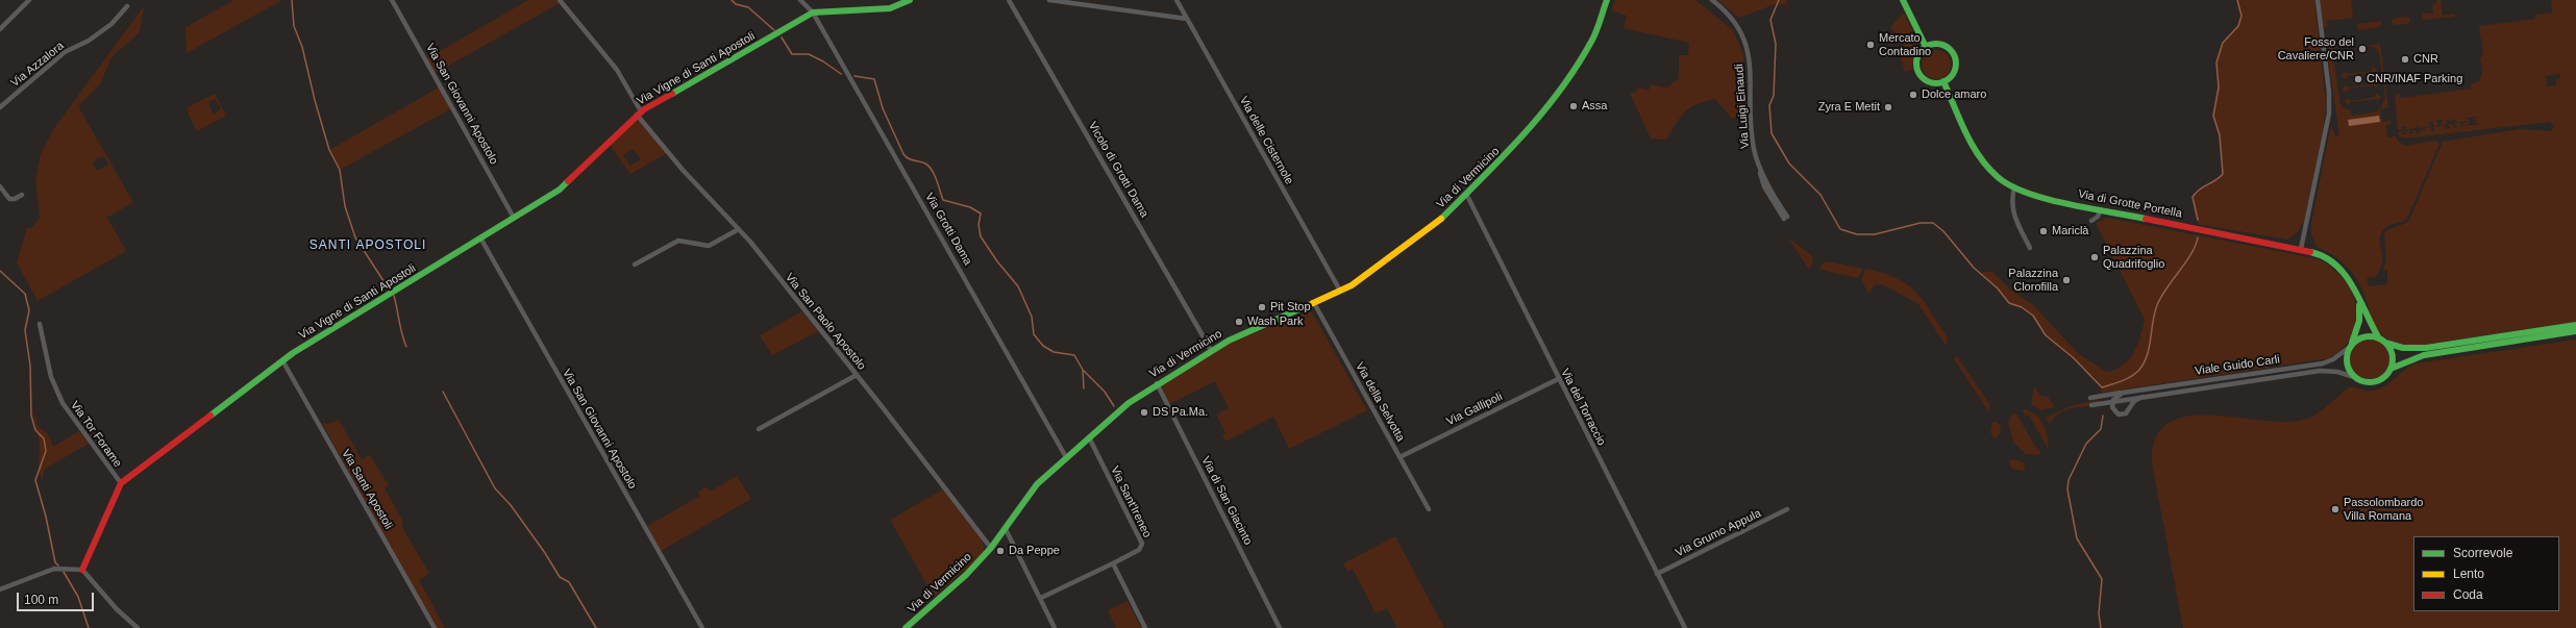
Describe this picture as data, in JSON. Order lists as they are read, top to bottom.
{
  "streets": {
    "main road": ["Via Vigne di Santi Apostoli", "Via di Vermicino", "Via di Grotte Portella"],
    "street": [
      "Via Azzalora",
      "Via San Giovanni Apostolo",
      "Via Luigi Einaudi",
      "Via delle Cisternole",
      "Vicolo di Grotti Dama",
      "Via Grotti Dama",
      "Via San Paolo Apostolo",
      "Viale Guido Carli",
      "Via della Selvotta",
      "Via del Torraccio",
      "Via Gallipoli",
      "Via Tor Forame",
      "Via Santi Apostoli",
      "Via di San Giacinto",
      "Via Sant'Ireneo",
      "Via Grumo Appula"
    ]
  },
  "crossings": [
    ["Via Vigne di Santi Apostoli", "Via San Giovanni Apostolo"],
    ["Via Vigne di Santi Apostoli", "Via Grotti Dama"],
    ["Via Vigne di Santi Apostoli", "Via San Paolo Apostolo"],
    ["Via Vigne di Santi Apostoli", "Via Tor Forame"],
    ["Via Vigne di Santi Apostoli", "Via Santi Apostoli"],
    ["Via delle Cisternole", "Via di Vermicino"],
    ["Vicolo di Grotti Dama", "Via di Vermicino"],
    ["Via di Vermicino", "Via Grotti Dama"],
    ["Via di Vermicino", "Via San Paolo Apostolo"],
    ["Via di Vermicino", "Via della Selvotta"],
    ["Via di Vermicino", "Via del Torraccio"],
    ["Via di Vermicino", "Via di San Giacinto"],
    ["Via di Vermicino", "Via Sant'Ireneo"],
    ["Via di Grotte Portella", "Viale Guido Carli"],
    ["Via della Selvotta", "Via Gallipoli"],
    ["Via del Torraccio", "Via Gallipoli"],
    ["Via del Torraccio", "Via Grumo Appula"]
  ],
  "districts": ["SANTI APOSTOLI"],
  "places": [
    "Mercato Contadino",
    "Fosso del Cavaliere/CNR",
    "CNR",
    "CNR/INAF Parking",
    "Dolce amaro",
    "Assa",
    "Zyra E Metit",
    "Mariclà",
    "Palazzina Quadrifoglio",
    "Palazzina Clorofilla",
    "Pit Stop",
    "Wash Park",
    "DS Pa.Ma.",
    "Passolombardo Villa Romana",
    "Da Peppe"
  ],
  "legend": ["Scorrevole", "Lento", "Coda"],
  "scale_bar": "100 m"
}
